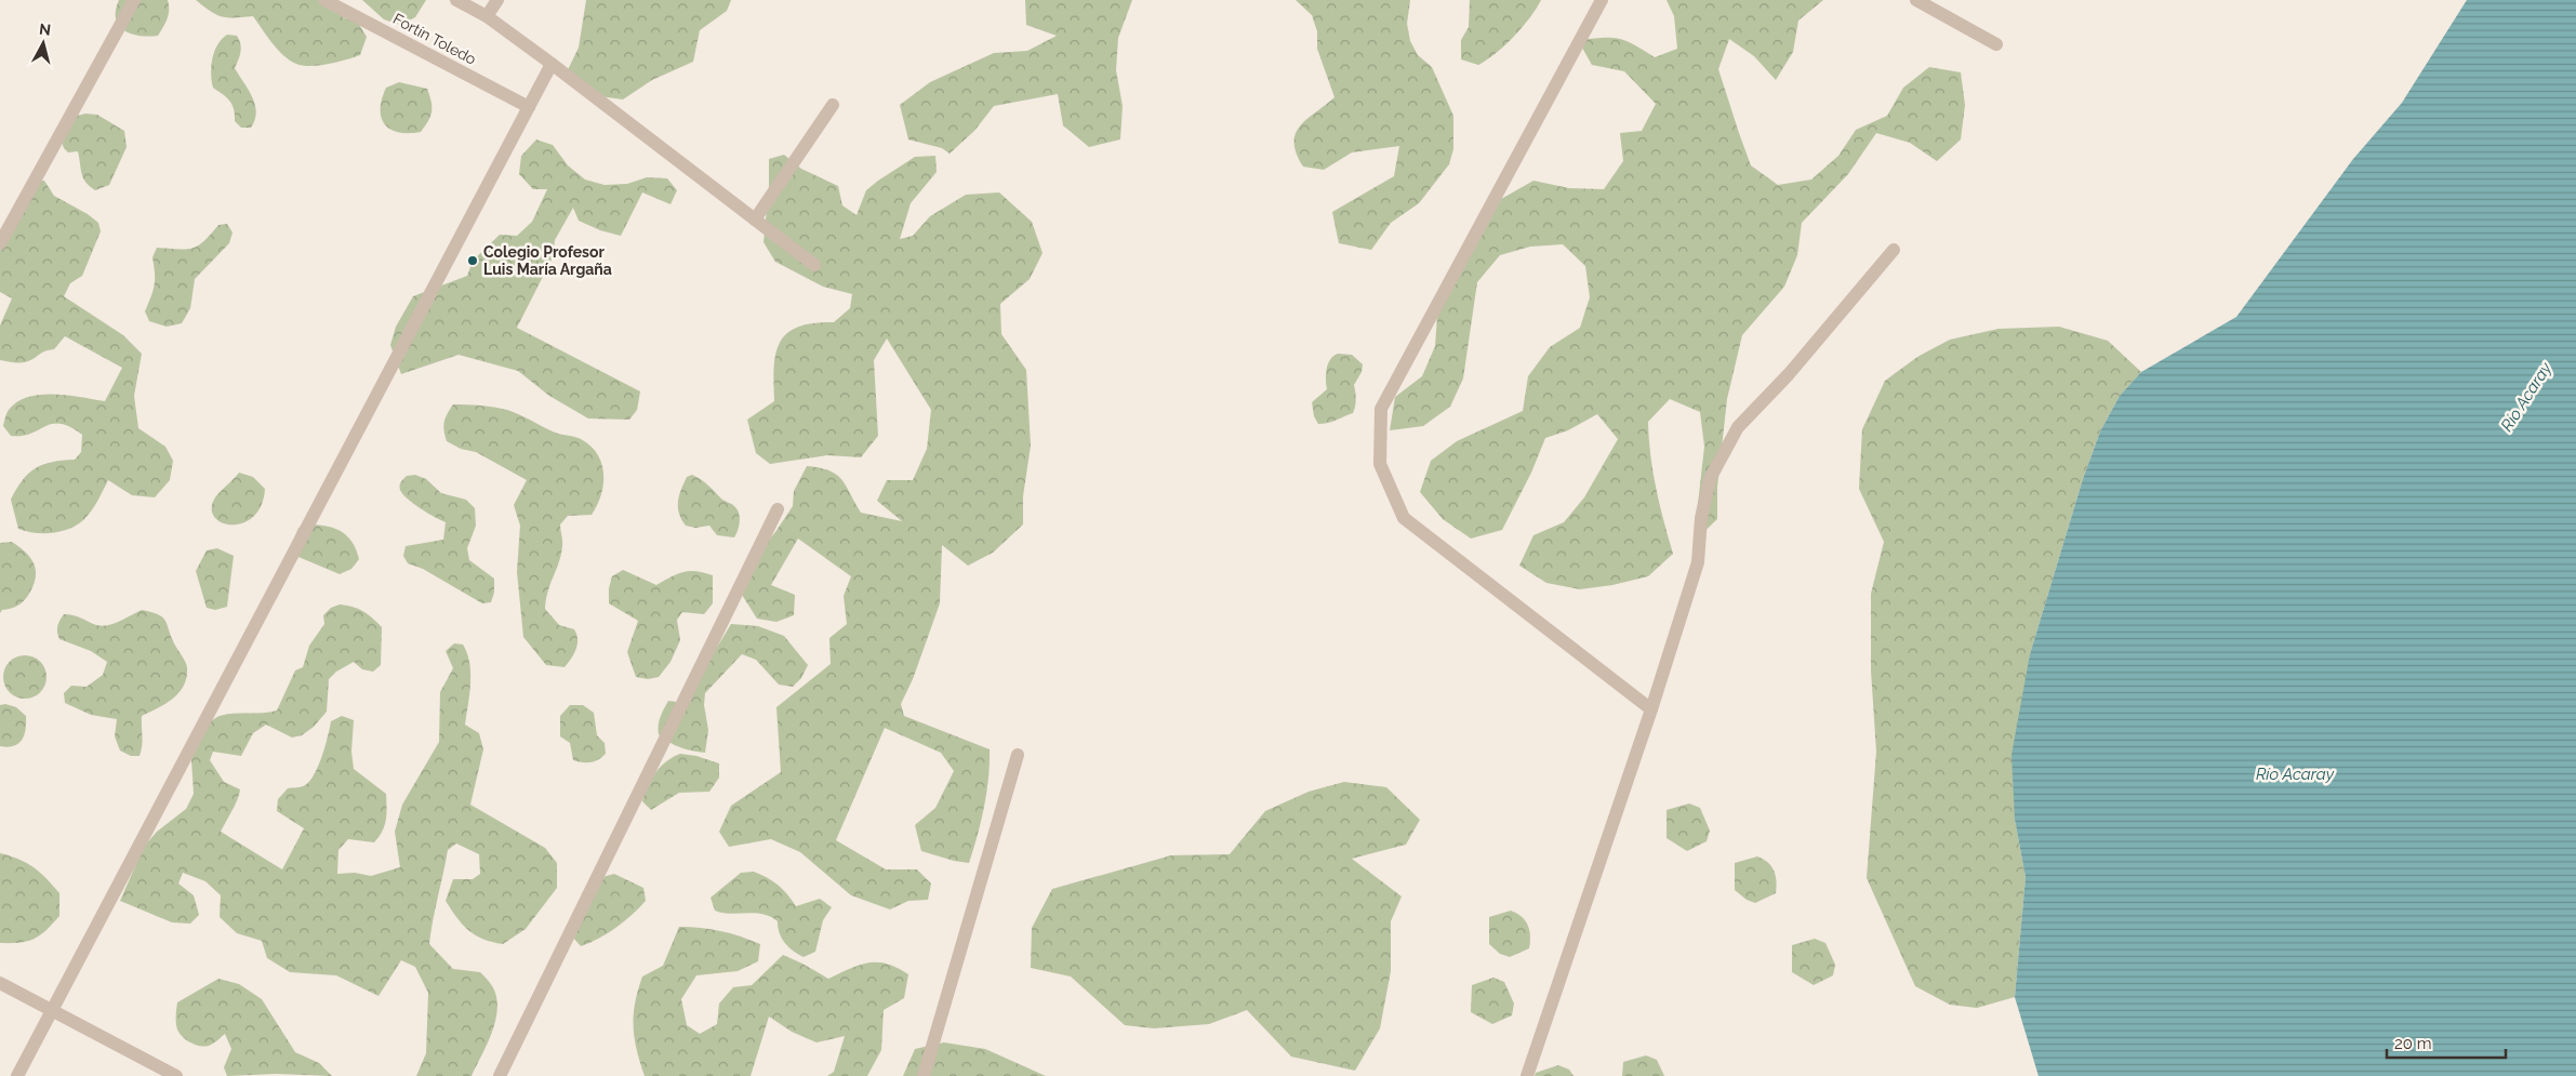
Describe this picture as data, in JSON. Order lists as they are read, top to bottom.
{
  "streets": {
    "street": ["Fortín Toledo"]
  },
  "water": ["Río Acaray"],
  "places": ["Colegio Profesor Luis María Argaña"],
  "scale_bar": "20 m",
  "north": "top"
}
